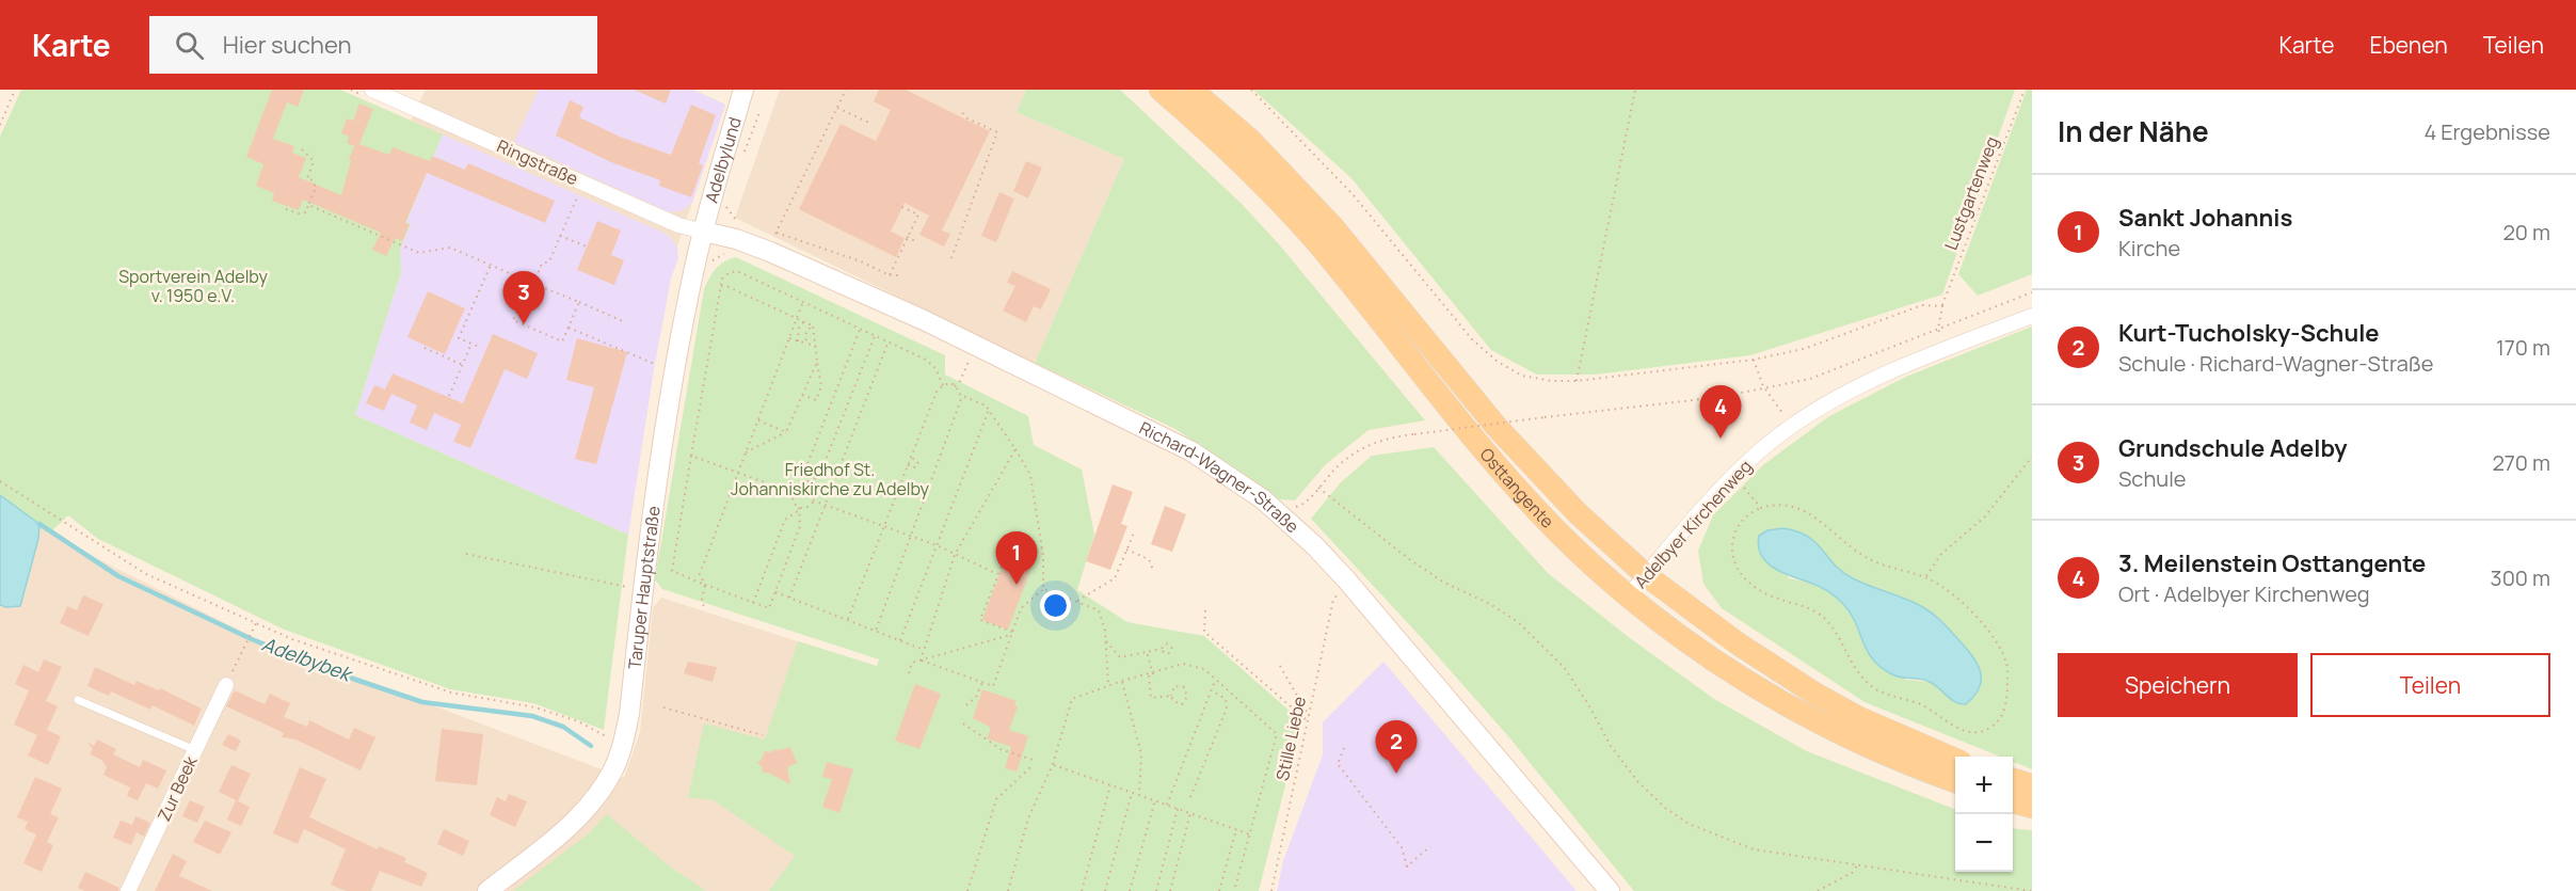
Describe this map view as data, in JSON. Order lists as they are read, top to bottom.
{
  "streets": {
    "main road": ["Osttangente"],
    "street": [
      "Adelbylund",
      "Ringstraße",
      "Richard-Wagner-Straße",
      "Adelbyer Kirchenweg",
      "Taruper Hauptstraße",
      "Zur Beek"
    ],
    "path": ["Lustgartenweg", "Stille Liebe"]
  },
  "crossings": [
    ["Adelbylund", "Ringstraße"],
    ["Adelbylund", "Richard-Wagner-Straße"],
    ["Adelbylund", "Taruper Hauptstraße"],
    ["Ringstraße", "Richard-Wagner-Straße"],
    ["Ringstraße", "Taruper Hauptstraße"],
    ["Richard-Wagner-Straße", "Taruper Hauptstraße"],
    ["Osttangente", "Adelbyer Kirchenweg"]
  ],
  "water": ["Adelbybek"],
  "parks": ["Sportverein Adelby v. 1950 e.V.", "Friedhof St. Johanniskirche zu Adelby"],
  "page": {
    "header": "Karte",
    "search": "Hier suchen",
    "nav": ["Karte", "Ebenen", "Teilen"],
    "heading": ["In der Nähe", "4 Ergebnisse"],
    "list": [
      {
        "mark": "1",
        "name": "Sankt Johannis",
        "note": "Kirche",
        "value": "20 m"
      },
      {
        "mark": "2",
        "name": "Kurt-Tucholsky-Schule",
        "note": "Schule · Richard-Wagner-Straße",
        "value": "170 m"
      },
      {
        "mark": "3",
        "name": "Grundschule Adelby",
        "note": "Schule",
        "value": "270 m"
      },
      {
        "mark": "4",
        "name": "3. Meilenstein Osttangente",
        "note": "Ort · Adelbyer Kirchenweg",
        "value": "300 m"
      }
    ],
    "pins": [
      "3",
      "4",
      "1",
      "2"
    ],
    "buttons": ["Speichern", "Teilen"],
    "map_buttons": ["+", "−"]
  }
}
